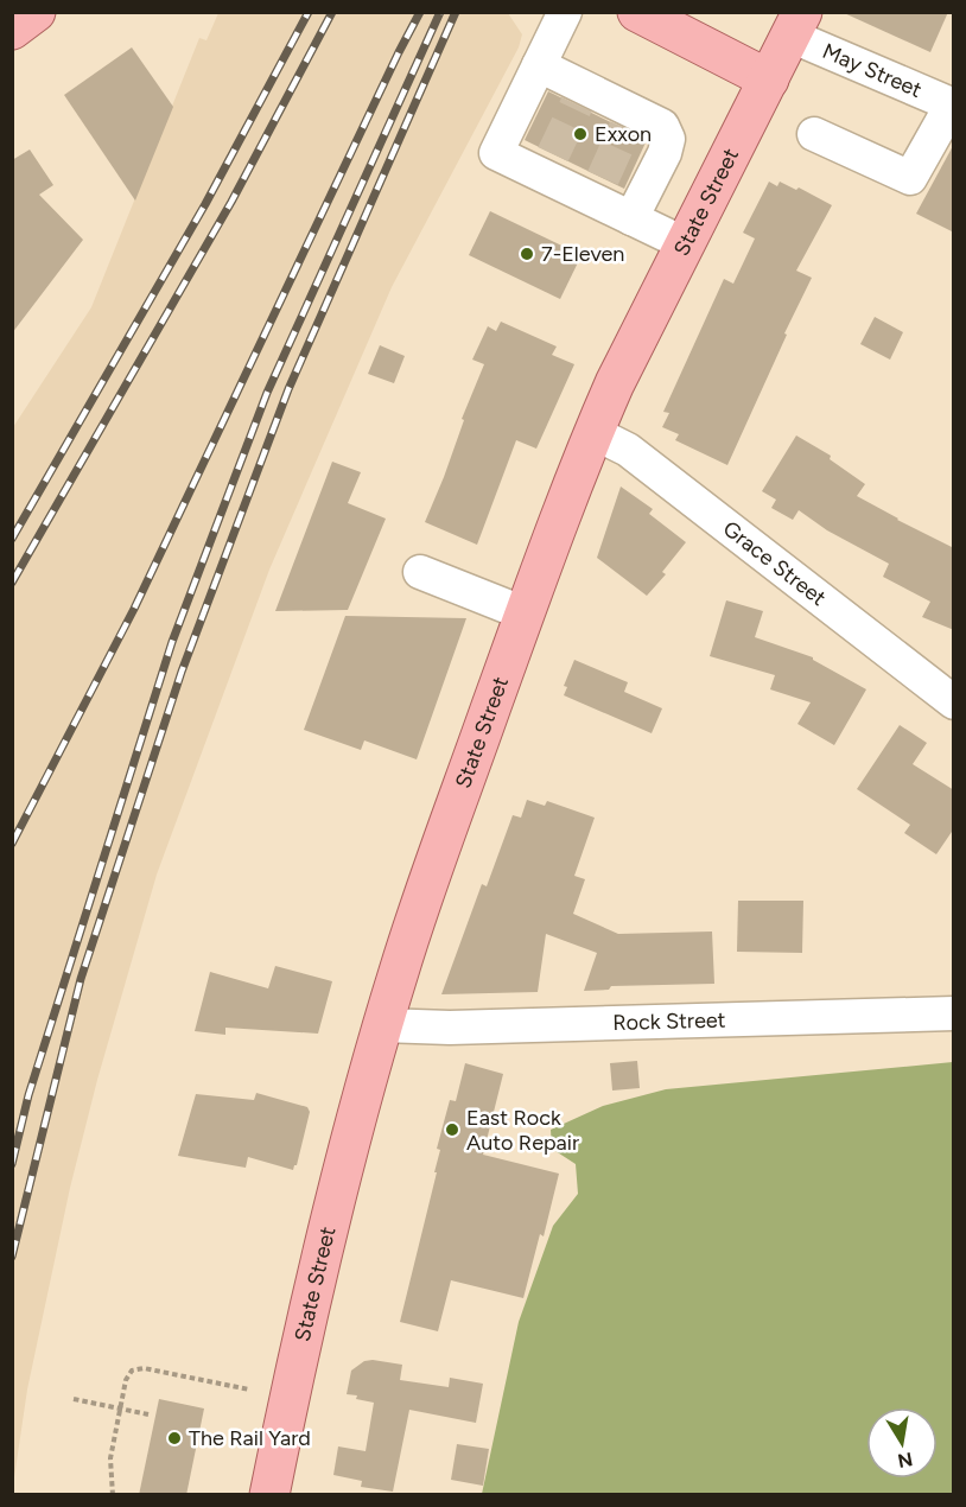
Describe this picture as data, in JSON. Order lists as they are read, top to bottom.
{
  "streets": {
    "main road": ["State Street"],
    "street": ["May Street", "Grace Street", "Rock Street"]
  },
  "crossings": [
    ["May Street", "State Street"],
    ["State Street", "Grace Street"],
    ["State Street", "Rock Street"]
  ],
  "places": [
    "Exxon",
    "7-Eleven",
    "East Rock Auto Repair",
    "The Rail Yard"
  ],
  "north": "bottom"
}
